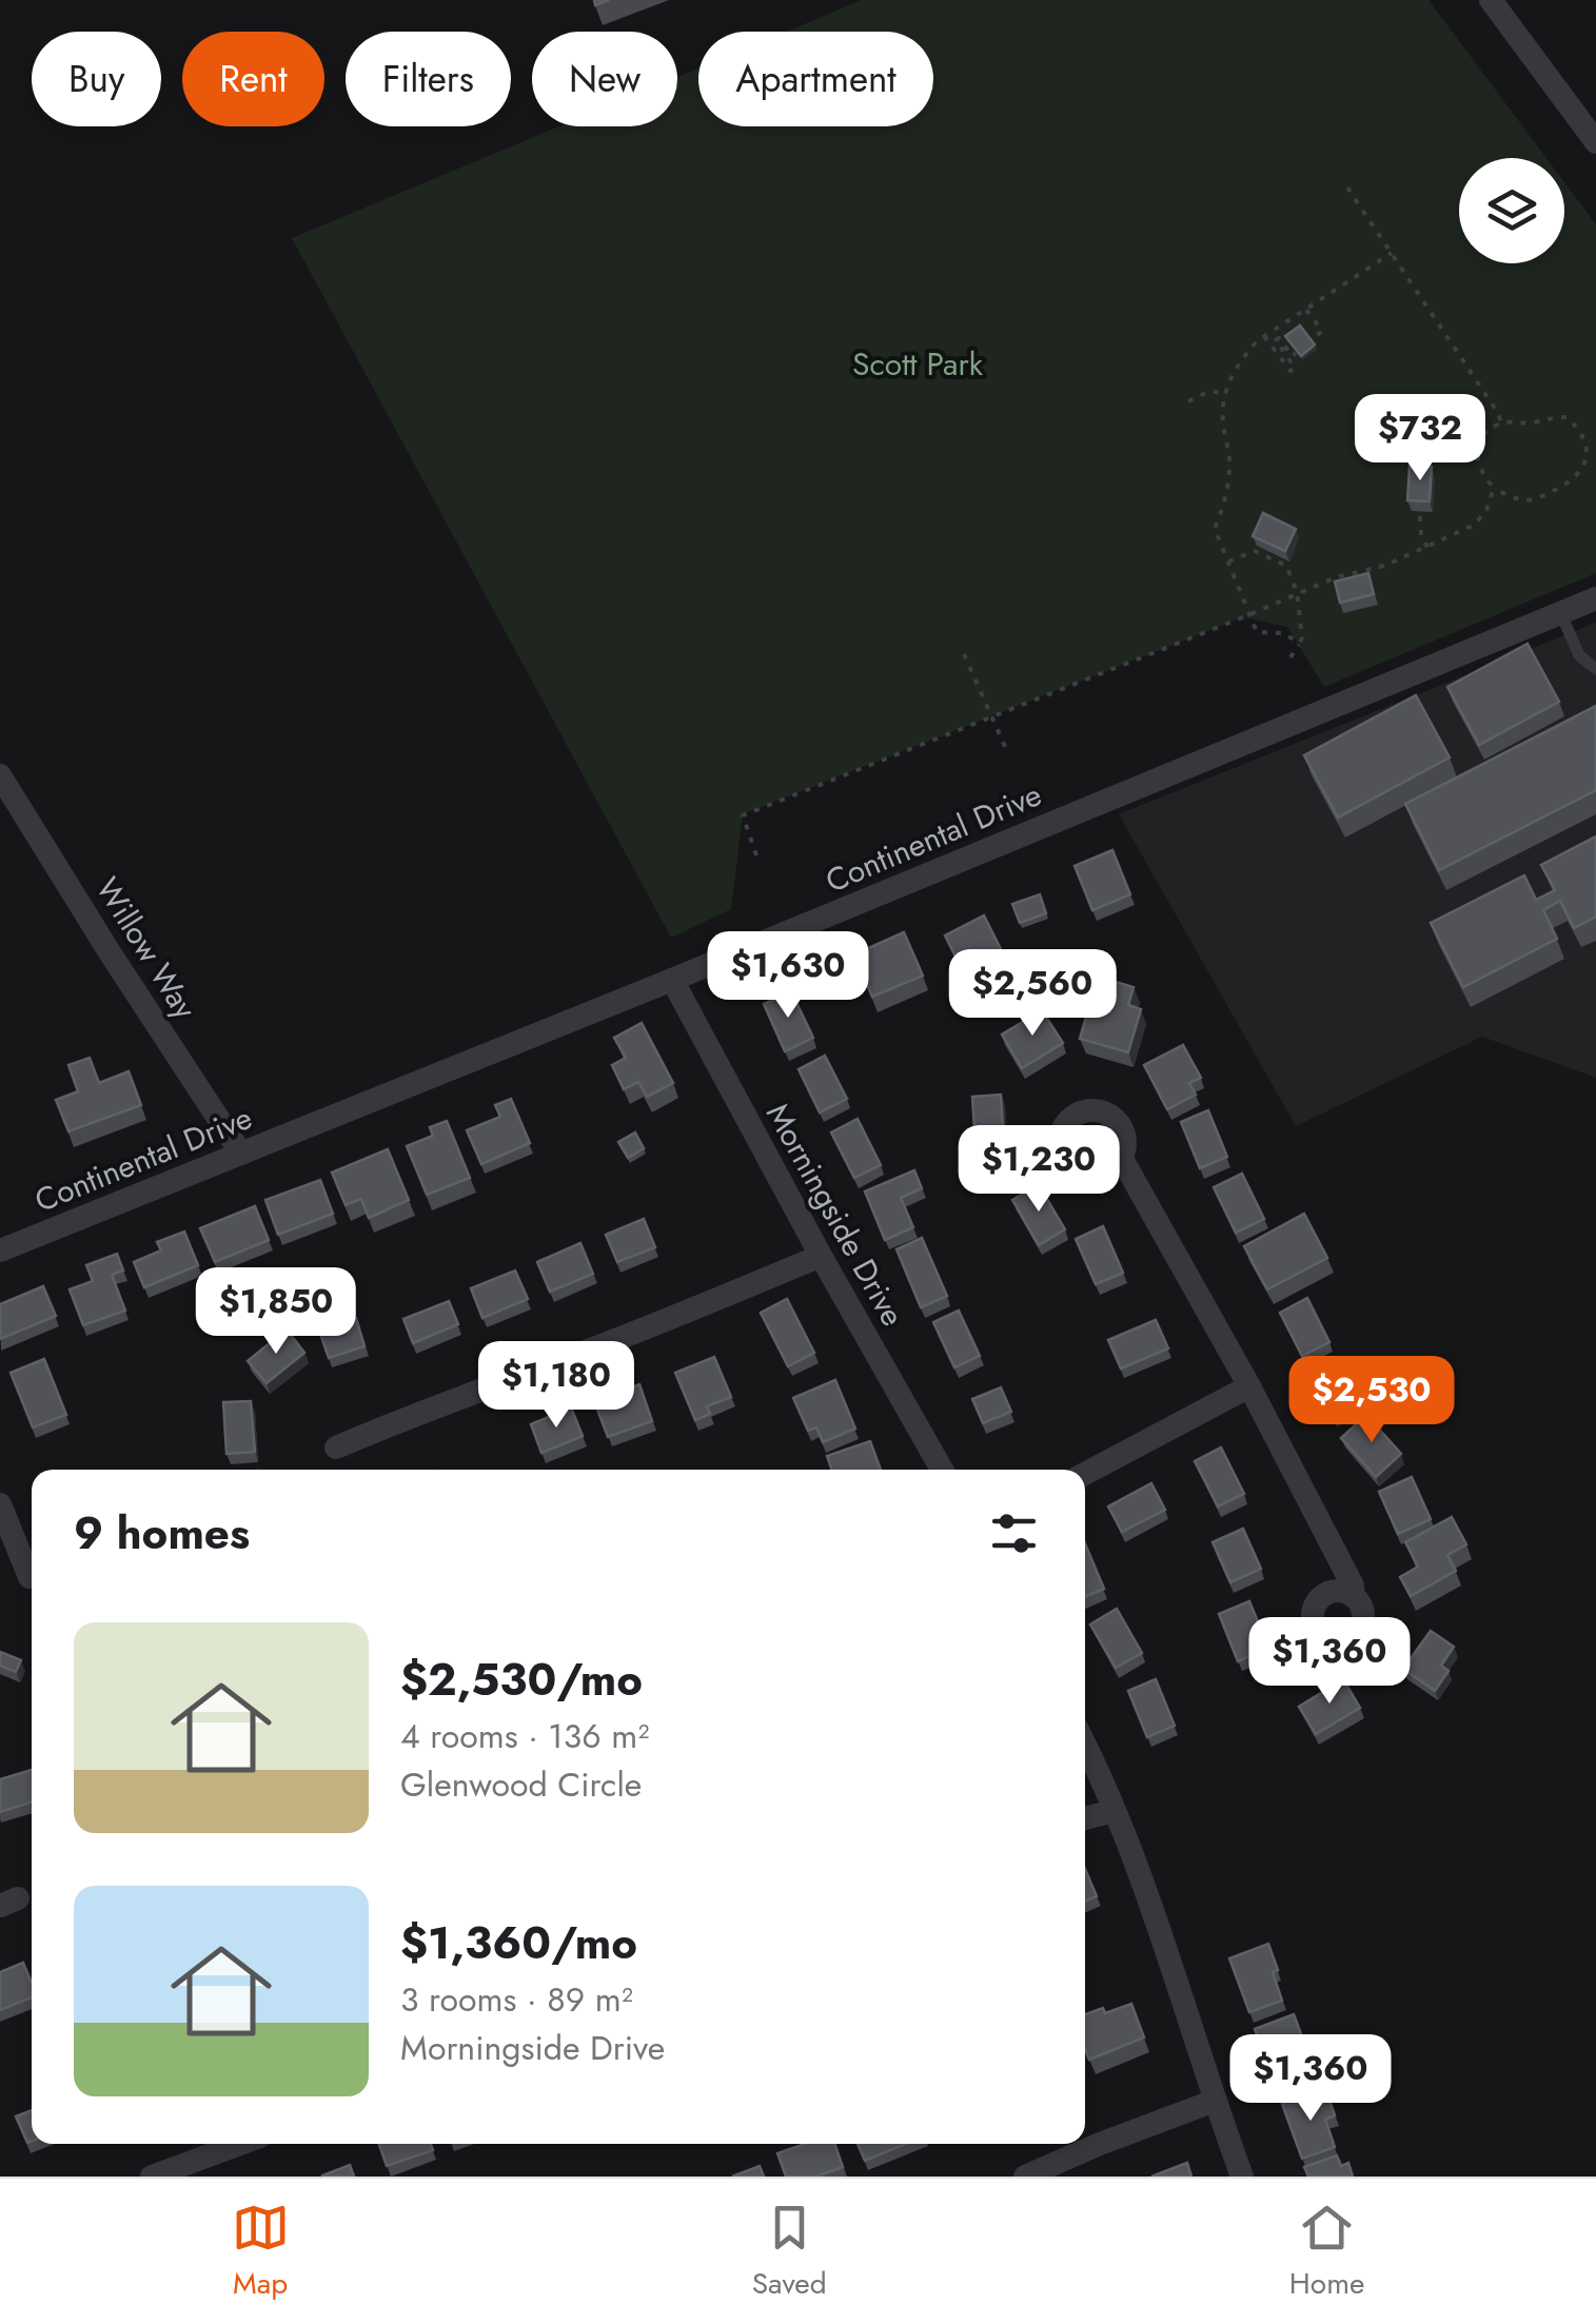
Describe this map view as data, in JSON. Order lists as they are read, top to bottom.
{
  "streets": {
    "street": ["Continental Drive", "Willow Way", "Morningside Drive"]
  },
  "crossings": [
    ["Continental Drive", "Willow Way"],
    ["Continental Drive", "Morningside Drive"]
  ],
  "parks": ["Scott Park"],
  "page": {
    "chip": [
      "Buy",
      "Rent",
      "Filters",
      "New",
      "Apartment"
    ],
    "price": [
      "$732",
      "$1,630",
      "$2,560",
      "$1,230",
      "$1,850",
      "$1,180",
      "$2,530",
      "$1,360",
      "$1,360"
    ],
    "heading": "9 homes",
    "list": [
      {
        "name": "$2,530/mo",
        "note": "4 rooms · 136 m² · Glenwood Circle"
      },
      {
        "name": "$1,360/mo",
        "note": "3 rooms · 89 m² · Morningside Drive"
      }
    ],
    "tabs": ["Map", "Saved", "Home"]
  }
}
